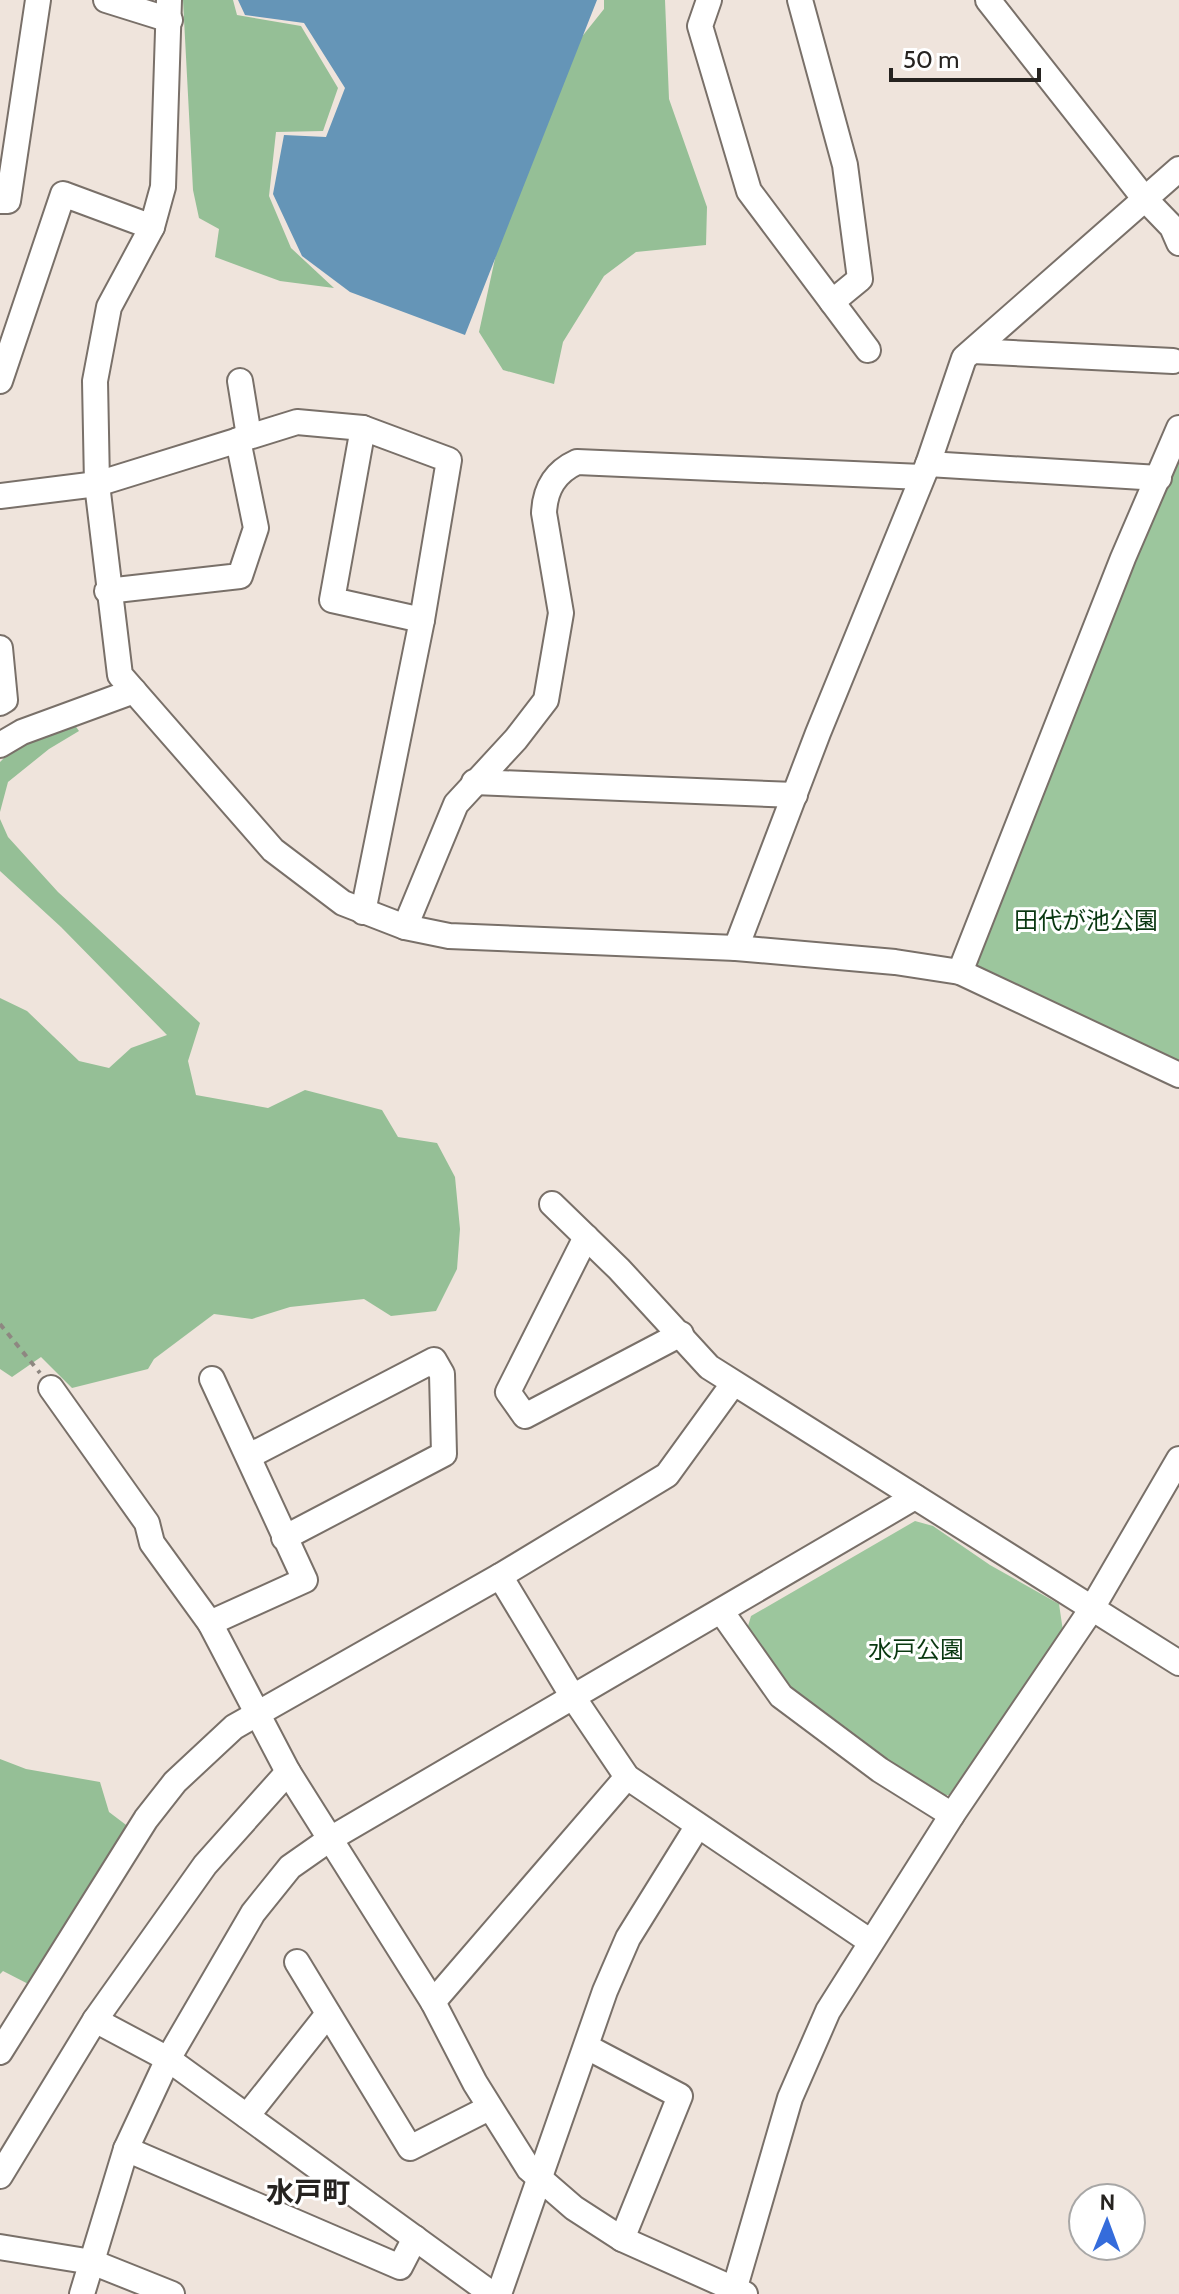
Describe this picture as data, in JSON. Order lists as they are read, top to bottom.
{
  "districts": ["水戸町"],
  "parks": ["田代が池公園", "水戸公園"],
  "scale_bar": "50 m",
  "north": "top"
}
